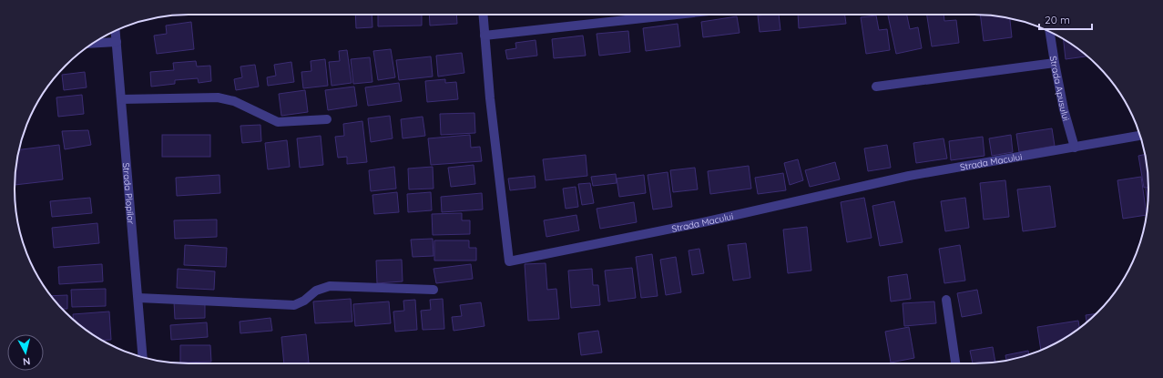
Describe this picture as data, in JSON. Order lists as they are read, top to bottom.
{
  "streets": {
    "street": ["Strada Apusului", "Strada Macului", "Strada Plopilor"]
  },
  "crossings": [
    ["Strada Apusului", "Strada Macului"]
  ],
  "scale_bar": "20 m",
  "north": "bottom"
}
